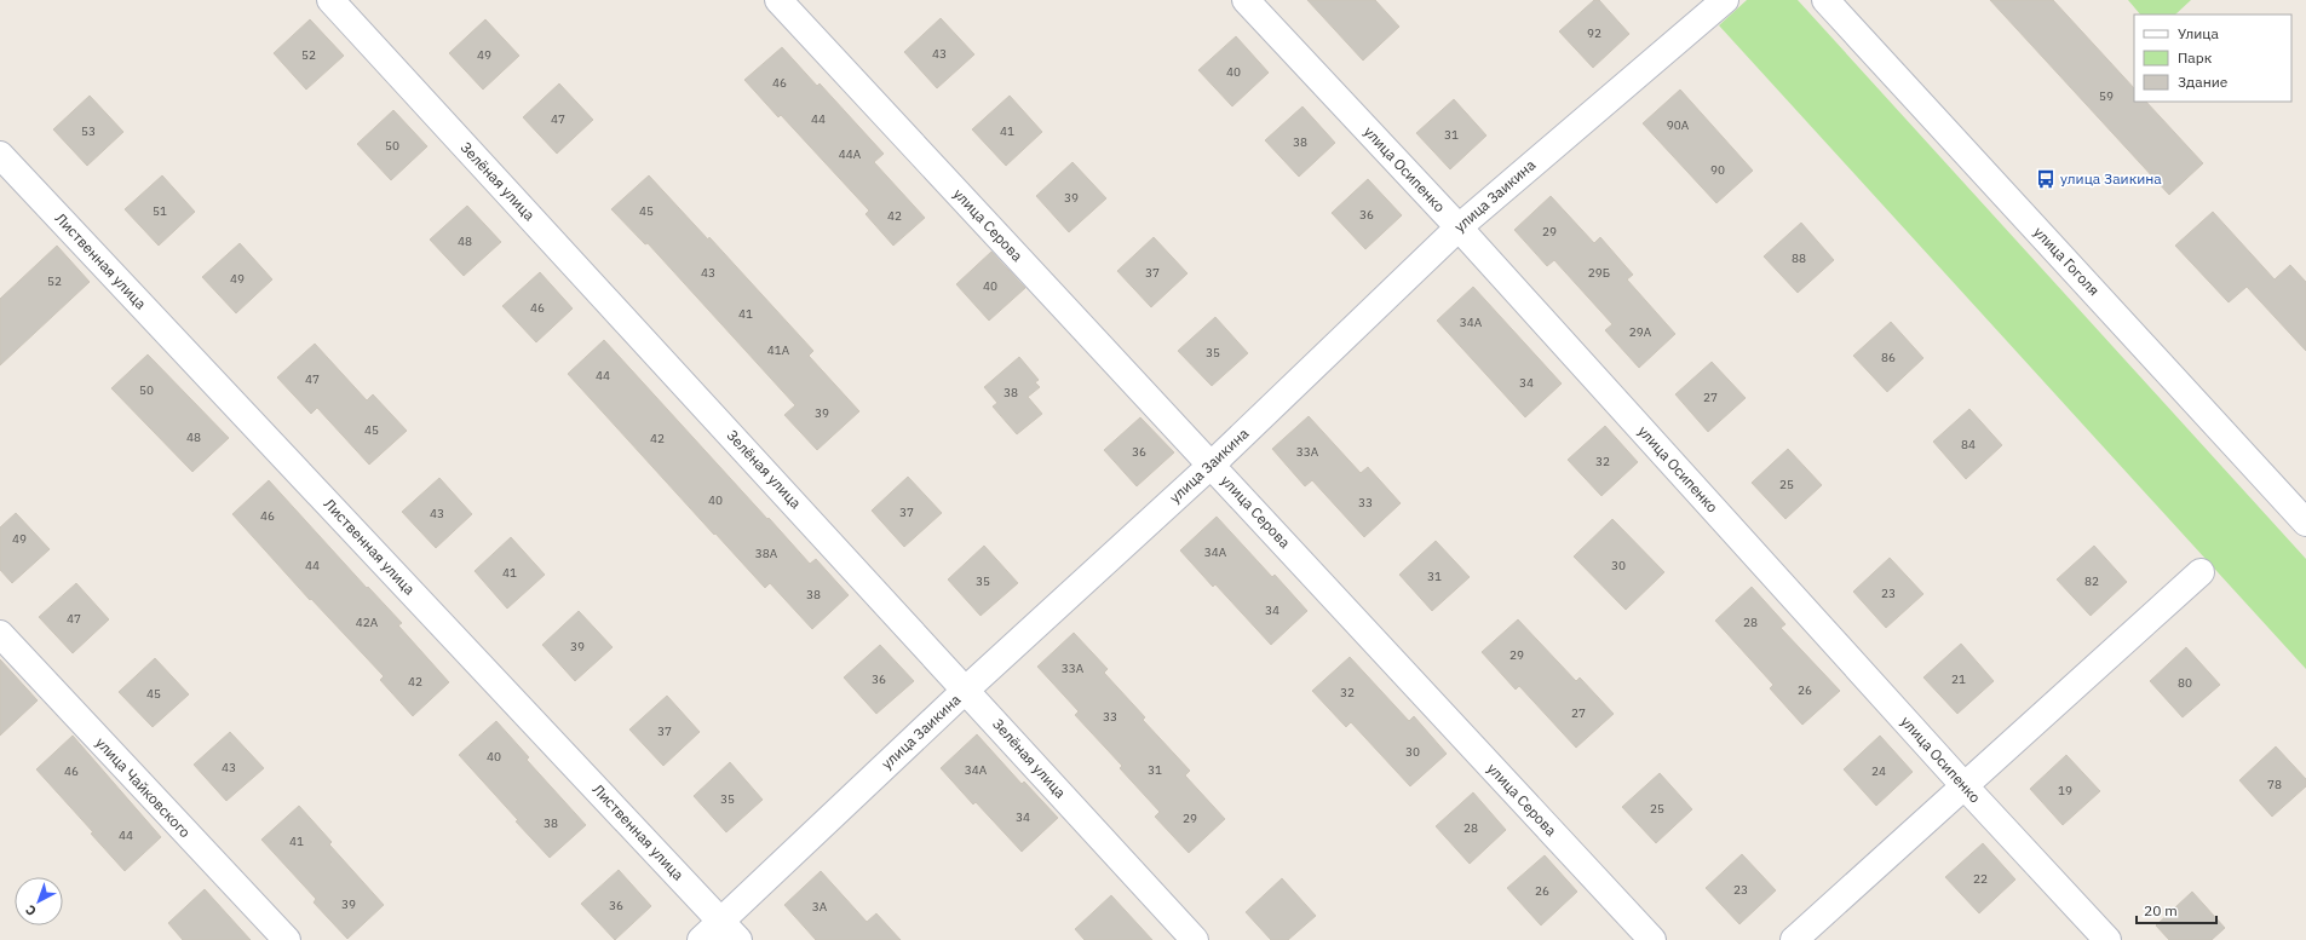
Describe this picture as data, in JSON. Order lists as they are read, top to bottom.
{
  "streets": {
    "street": [
      "улица Осипенко",
      "Зелёная улица",
      "улица Заикина",
      "улица Серова",
      "Лиственная улица",
      "улица Гоголя",
      "улица Чайковского"
    ]
  },
  "crossings": [
    ["улица Осипенко", "улица Заикина"],
    ["Зелёная улица", "улица Заикина"],
    ["улица Заикина", "улица Серова"],
    ["улица Заикина", "Лиственная улица"]
  ],
  "places": {
    "bus stop": ["улица Заикина"]
  },
  "house_numbers": [
    "92",
    "43",
    "52",
    "49",
    "40",
    "46",
    "59",
    "47",
    "44",
    "90А",
    "53",
    "41",
    "31",
    "38",
    "50",
    "44А",
    "90",
    "39",
    "51",
    "45",
    "36",
    "42",
    "29",
    "48",
    "88",
    "43",
    "37",
    "29Б",
    "49",
    "52",
    "40",
    "46",
    "41",
    "34А",
    "29А",
    "41А",
    "35",
    "86",
    "44",
    "47",
    "34",
    "50",
    "38",
    "27",
    "39",
    "45",
    "48",
    "42",
    "84",
    "36",
    "33А",
    "32",
    "25",
    "40",
    "33",
    "37",
    "43",
    "46",
    "49",
    "34А",
    "38А",
    "44",
    "30",
    "41",
    "31",
    "35",
    "82",
    "23",
    "38",
    "34",
    "47",
    "42А",
    "28",
    "39",
    "29",
    "33А",
    "36",
    "21",
    "42",
    "80",
    "26",
    "32",
    "45",
    "27",
    "33",
    "37",
    "30",
    "40",
    "43",
    "34А",
    "31",
    "46",
    "24",
    "78",
    "19",
    "35",
    "25",
    "34",
    "29",
    "38",
    "28",
    "44",
    "41",
    "22",
    "23",
    "26",
    "39",
    "36",
    "3А"
  ],
  "legend": ["Улица", "Парк", "Здание"],
  "scale_bar": "20 m",
  "north": "bottom left"
}
